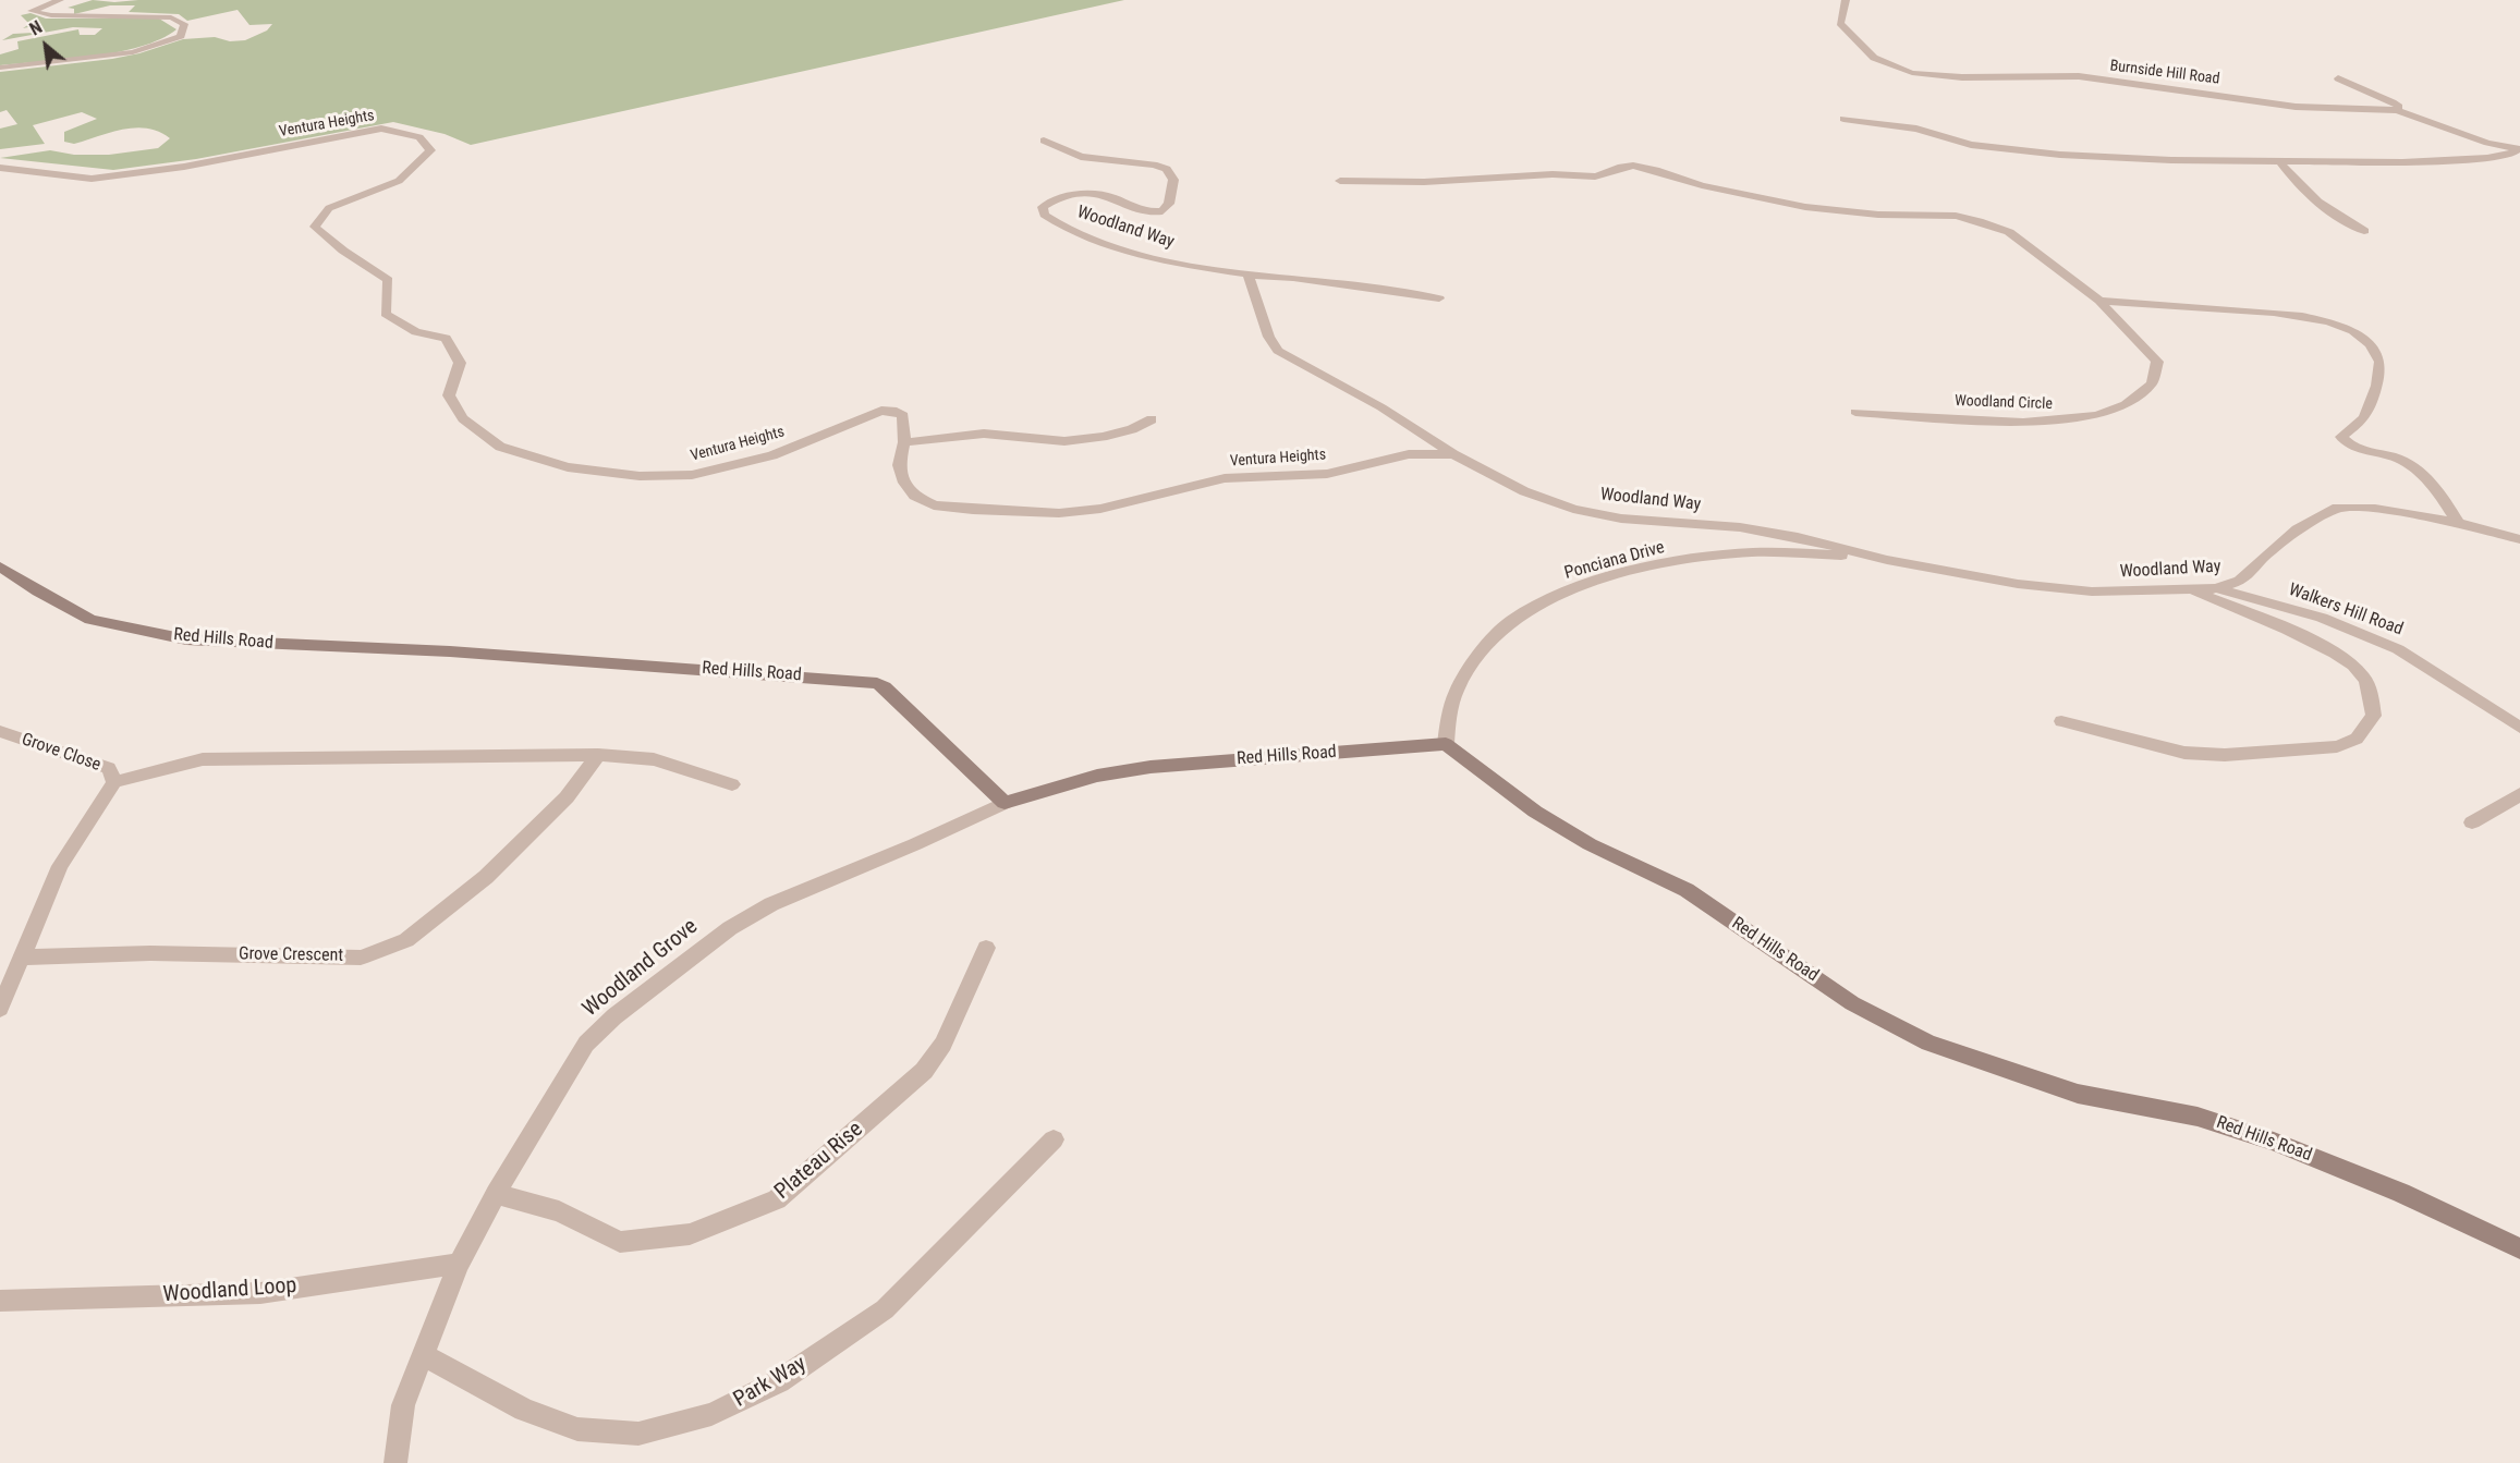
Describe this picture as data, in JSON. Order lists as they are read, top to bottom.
{
  "streets": {
    "main road": ["Red Hills Road"],
    "street": [
      "Burnside Hill Road",
      "Ventura Heights",
      "Woodland Way",
      "Woodland Circle",
      "Ponciana Drive",
      "Walkers Hill Road",
      "Grove Close",
      "Grove Crescent",
      "Woodland Grove",
      "Plateau Rise",
      "Woodland Loop",
      "Park Way"
    ]
  },
  "crossings": [
    ["Ventura Heights", "Woodland Way"],
    ["Woodland Way", "Ponciana Drive"],
    ["Woodland Way", "Walkers Hill Road"],
    ["Ponciana Drive", "Red Hills Road"],
    ["Red Hills Road", "Woodland Grove"],
    ["Woodland Grove", "Plateau Rise"],
    ["Woodland Grove", "Woodland Loop"],
    ["Woodland Grove", "Park Way"]
  ],
  "north": "top left"
}
